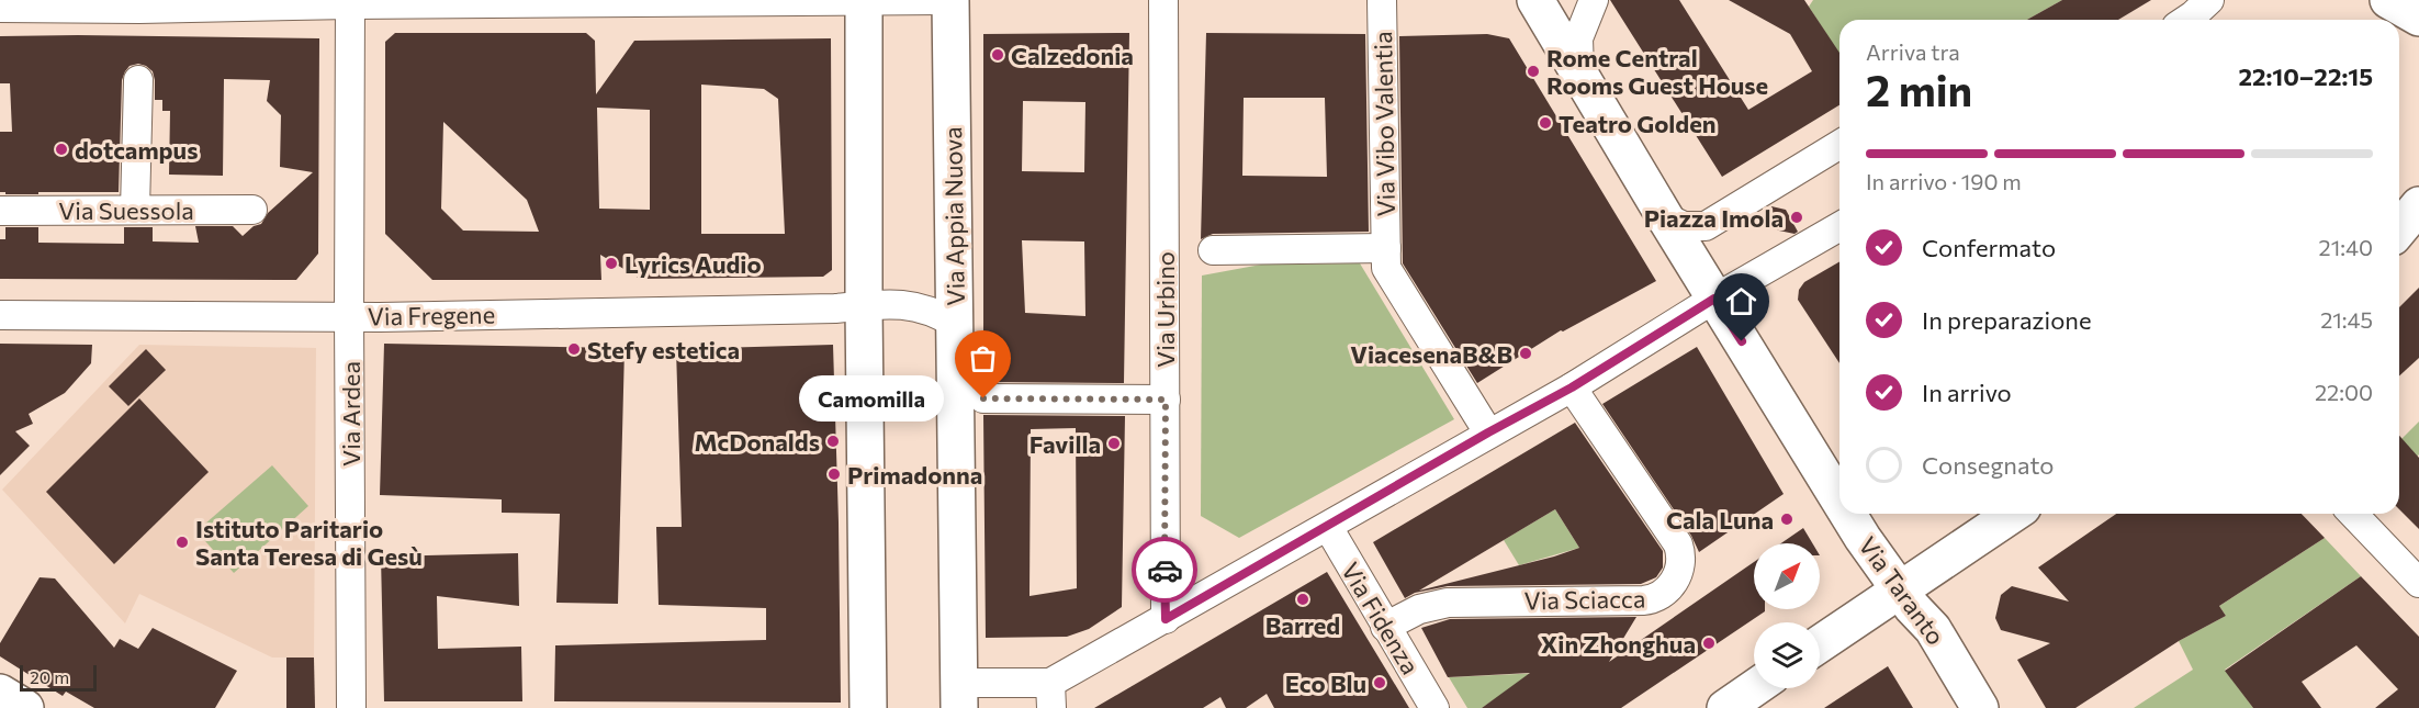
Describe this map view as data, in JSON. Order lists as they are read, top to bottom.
{
  "streets": {
    "main road": ["Via Appia Nuova", "Via Taranto"],
    "street": [
      "Via Vibo Valentia",
      "Via Suessola",
      "Via Urbino",
      "Via Fregene",
      "Via Ardea",
      "Via Sciacca",
      "Via Fidenza"
    ]
  },
  "crossings": [
    ["Via Appia Nuova", "Via Fregene"],
    ["Via Fregene", "Via Ardea"],
    ["Via Sciacca", "Via Fidenza"]
  ],
  "places": [
    "Calzedonia",
    "Rome Central Rooms Guest House",
    "Teatro Golden",
    "dotcampus",
    "Piazza Imola",
    "Lyrics Audio",
    "Stefy estetica",
    "ViacesenaB&B",
    "Camomilla",
    "McDonalds",
    "Favilla",
    "Primadonna",
    "Cala Luna",
    "Istituto Paritario Santa Teresa di Gesù",
    "Barred",
    "Xin Zhonghua",
    "Eco Blu"
  ],
  "scale_bar": "20 m",
  "north": "top right",
  "page": {
    "heading": ["2 min", "Arriva tra", "22:10–22:15"],
    "bar": "In arrivo · 190 m",
    "list": [
      ["Confermato", "21:40"],
      ["In preparazione", "21:45"],
      ["In arrivo", "22:00"],
      "Consegnato"
    ],
    "bubble": "Camomilla",
    "scale": "20 m"
  }
}
